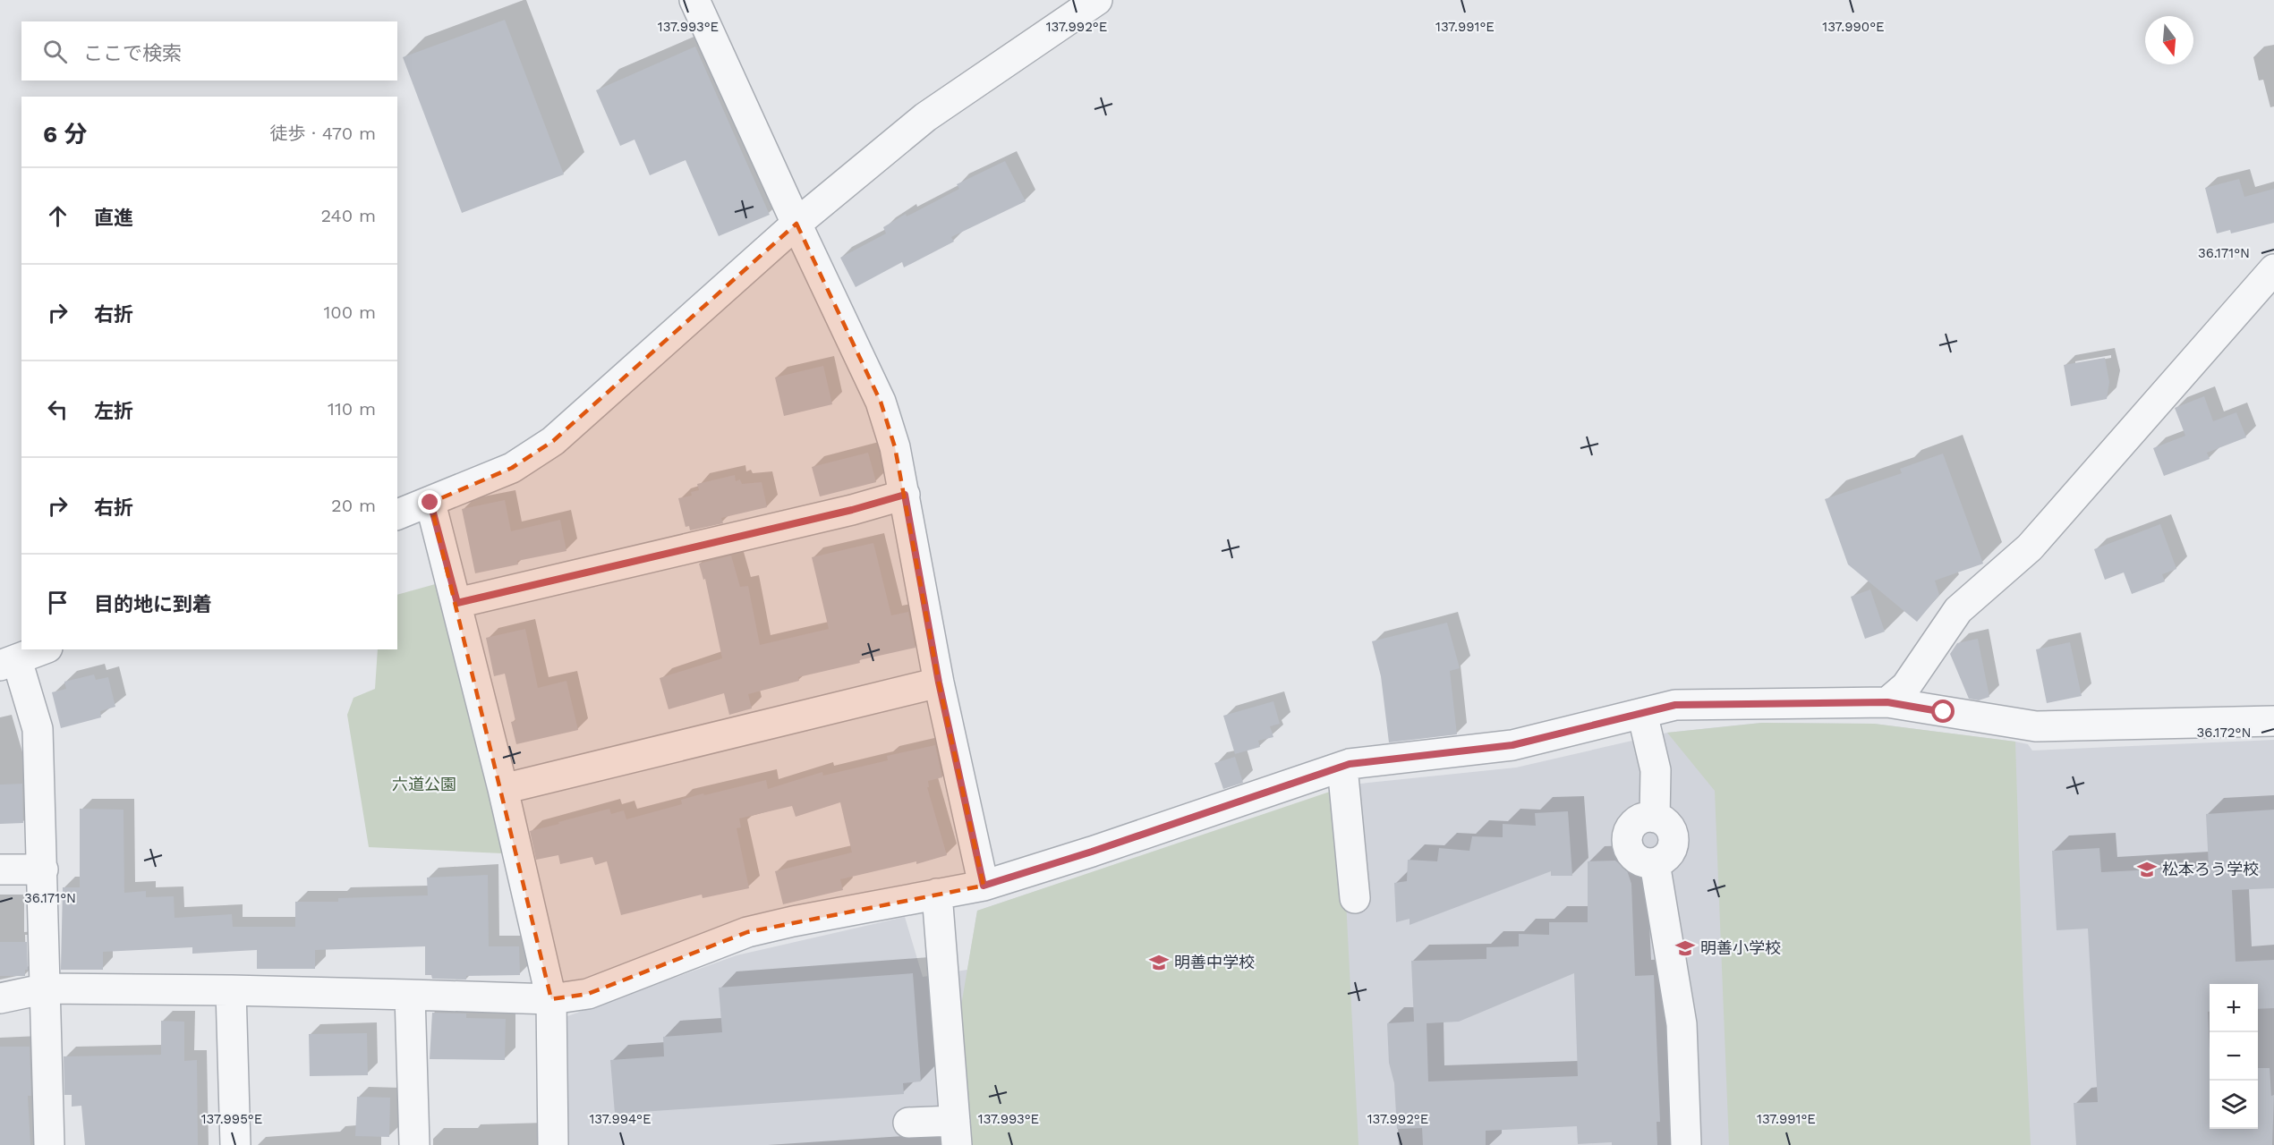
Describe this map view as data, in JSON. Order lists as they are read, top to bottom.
{
  "parks": ["六道公園"],
  "places": {
    "school or university": ["松本ろう学校", "明善小学校", "明善中学校"]
  },
  "north": "bottom",
  "page": {
    "search": "ここで検索",
    "heading": ["6 分", "徒歩 · 470 m"],
    "list": [
      ["直進", "240 m"],
      ["右折", "100 m"],
      ["左折", "110 m"],
      ["右折", "20 m"],
      "目的地に到着"
    ],
    "map_buttons": ["+", "−"]
  },
  "coordinates": [
    "137.993°E",
    "137.992°E",
    "137.991°E",
    "137.990°E",
    "36.171°N",
    "36.172°N",
    "137.995°E",
    "137.994°E"
  ]
}
